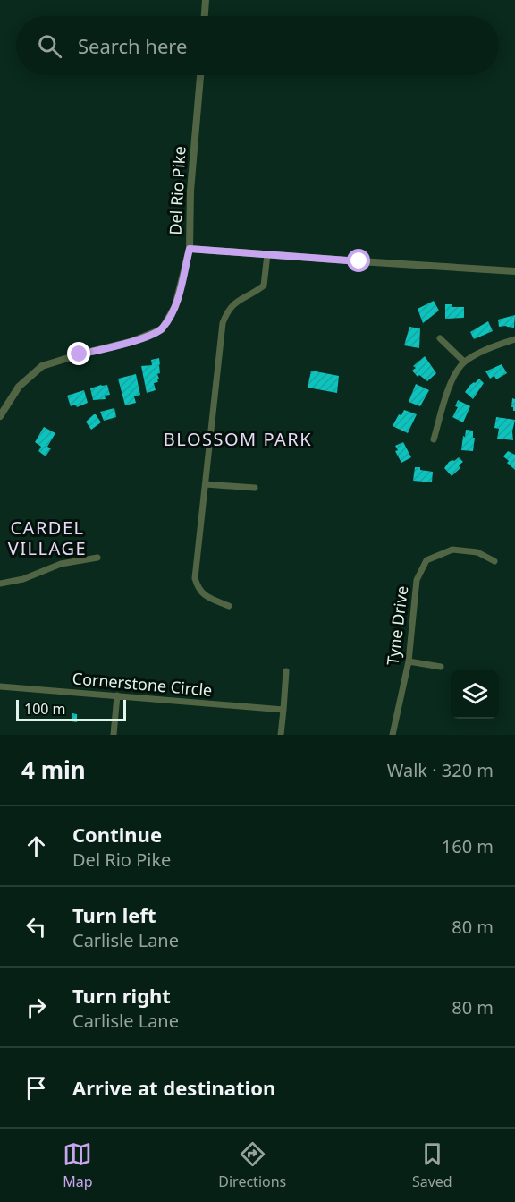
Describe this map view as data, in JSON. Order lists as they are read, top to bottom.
{
  "streets": {
    "street": ["Del Rio Pike", "Tyne Drive", "Cornerstone Circle"]
  },
  "districts": ["BLOSSOM PARK", "CARDEL VILLAGE"],
  "scale_bar": "100 m",
  "page": {
    "search": "Search here",
    "scale": "100 m",
    "heading": ["4 min", "Walk · 320 m"],
    "list": [
      ["Continue", "Del Rio Pike", "160 m"],
      ["Turn left", "Carlisle Lane", "80 m"],
      ["Turn right", "Carlisle Lane", "80 m"],
      "Arrive at destination"
    ],
    "nav": ["Map", "Directions", "Saved"]
  }
}
